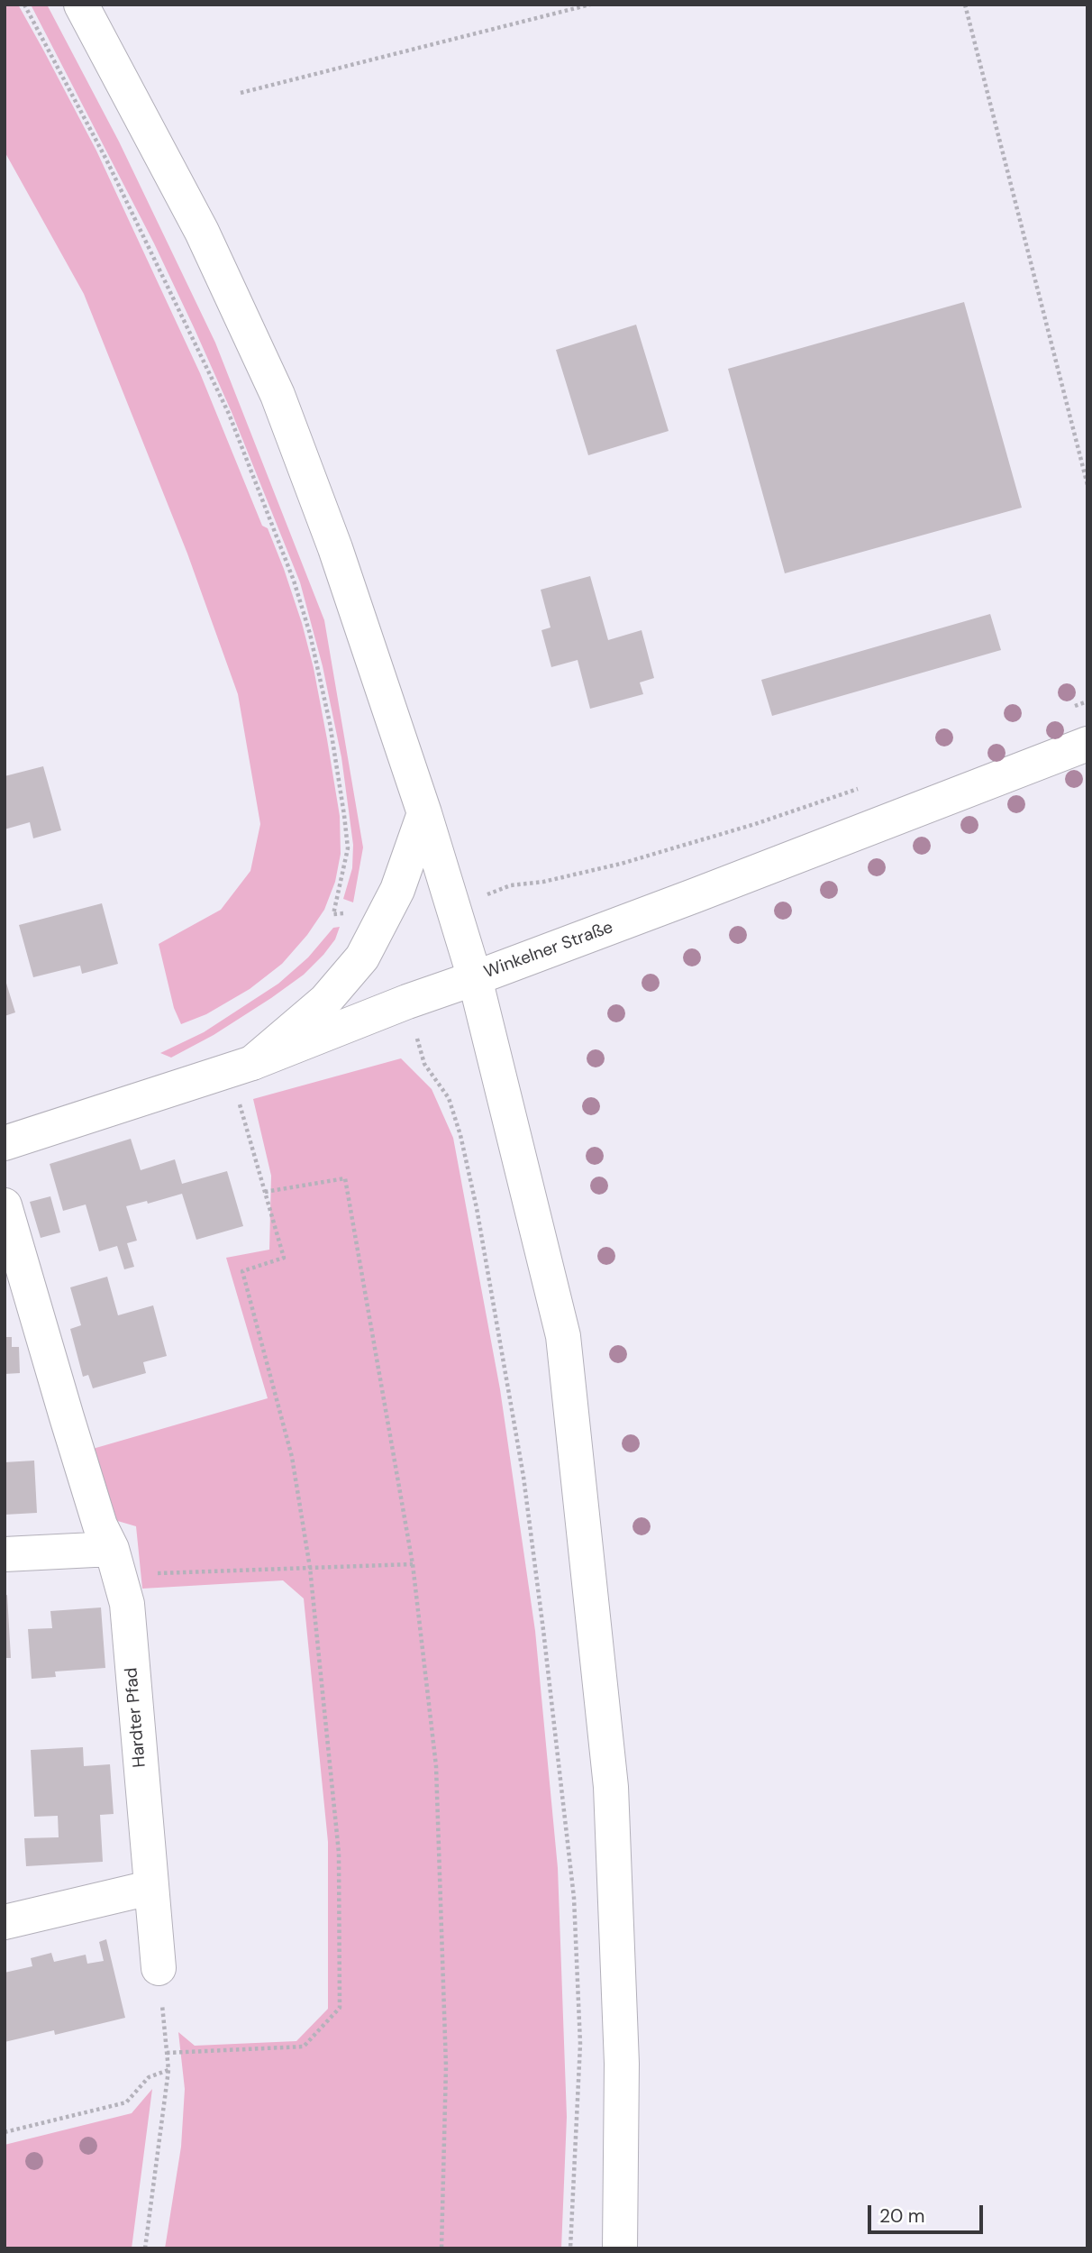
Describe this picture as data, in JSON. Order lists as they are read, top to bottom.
{
  "streets": {
    "main road": ["Winkelner Straße", "Hardter Pfad"]
  },
  "scale_bar": "20 m"
}
